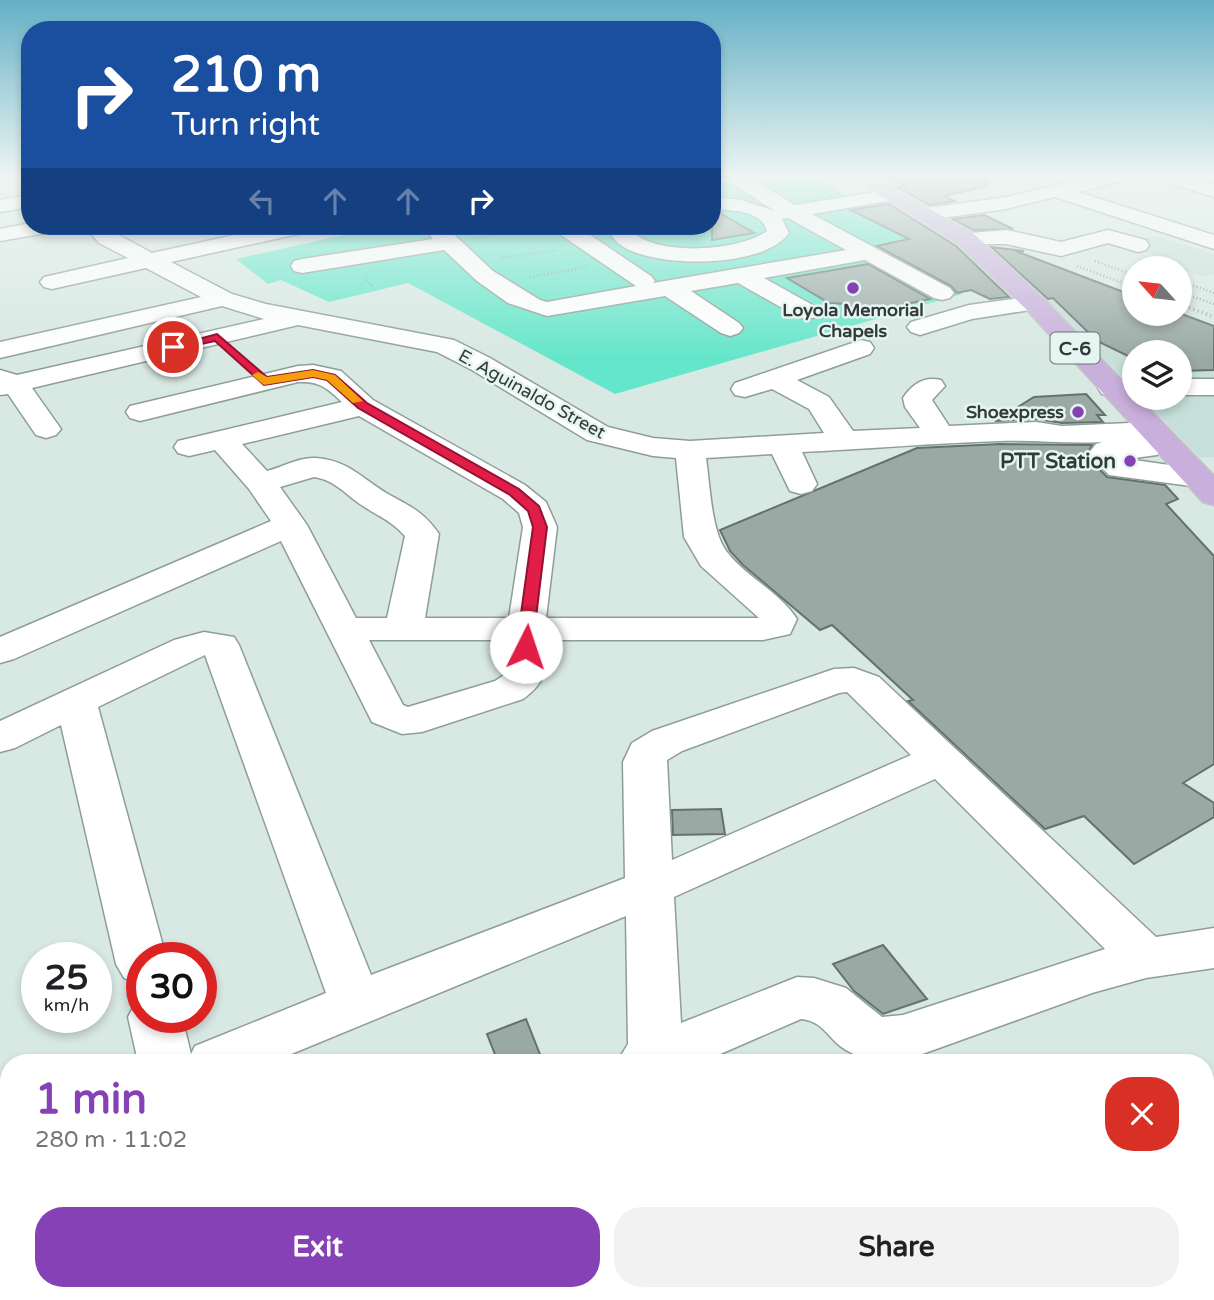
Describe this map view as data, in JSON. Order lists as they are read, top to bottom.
{
  "streets": {
    "main road": ["C-6"],
    "street": ["E. Aguinaldo Street"]
  },
  "crossings": [
    ["C-6", "E. Aguinaldo Street"]
  ],
  "places": ["Loyola Memorial Chapels", "Shoexpress", "PTT Station"],
  "north": "top left",
  "page": {
    "turn": ["210 m", "Turn right"],
    "speed": "25 km/h",
    "limit": "30",
    "heading": ["1 min", "280 m · 11:02"],
    "buttons": ["Exit", "Share"]
  }
}
